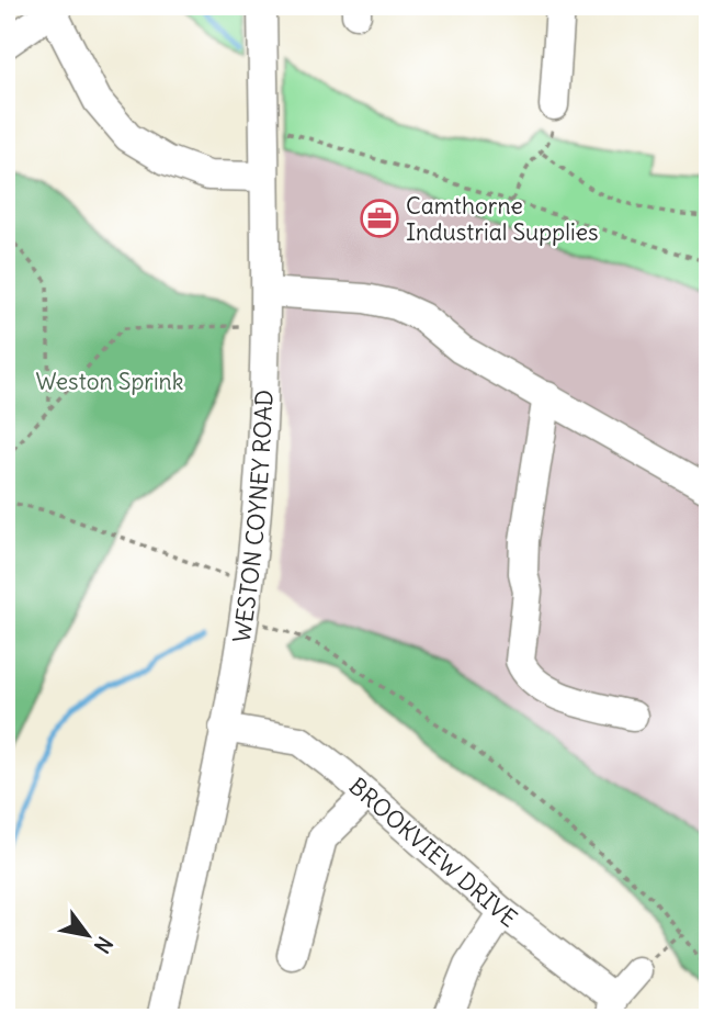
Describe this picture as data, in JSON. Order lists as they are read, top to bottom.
{
  "streets": {
    "street": ["WESTON COYNEY ROAD", "BROOKVIEW DRIVE"]
  },
  "crossings": [
    ["WESTON COYNEY ROAD", "BROOKVIEW DRIVE"]
  ],
  "parks": ["Weston Sprink"],
  "places": {
    "office": ["Camthorne Industrial Supplies"]
  },
  "north": "bottom right"
}
